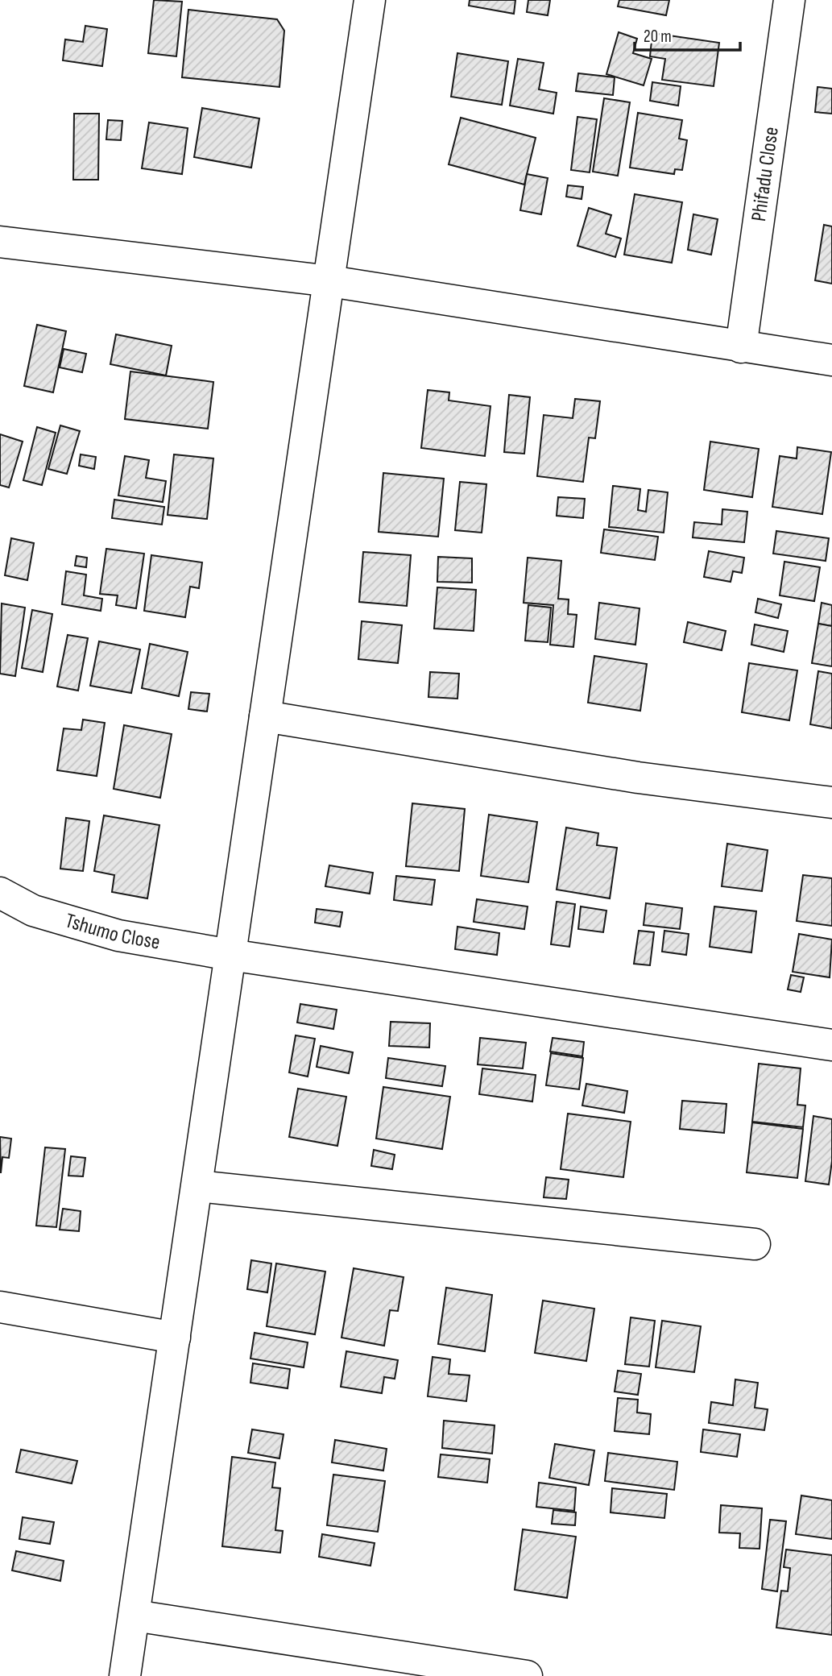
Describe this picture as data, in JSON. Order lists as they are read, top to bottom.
{
  "streets": {
    "street": ["Phifadu Close", "Tshumo Close"]
  },
  "scale_bar": "20 m"
}
